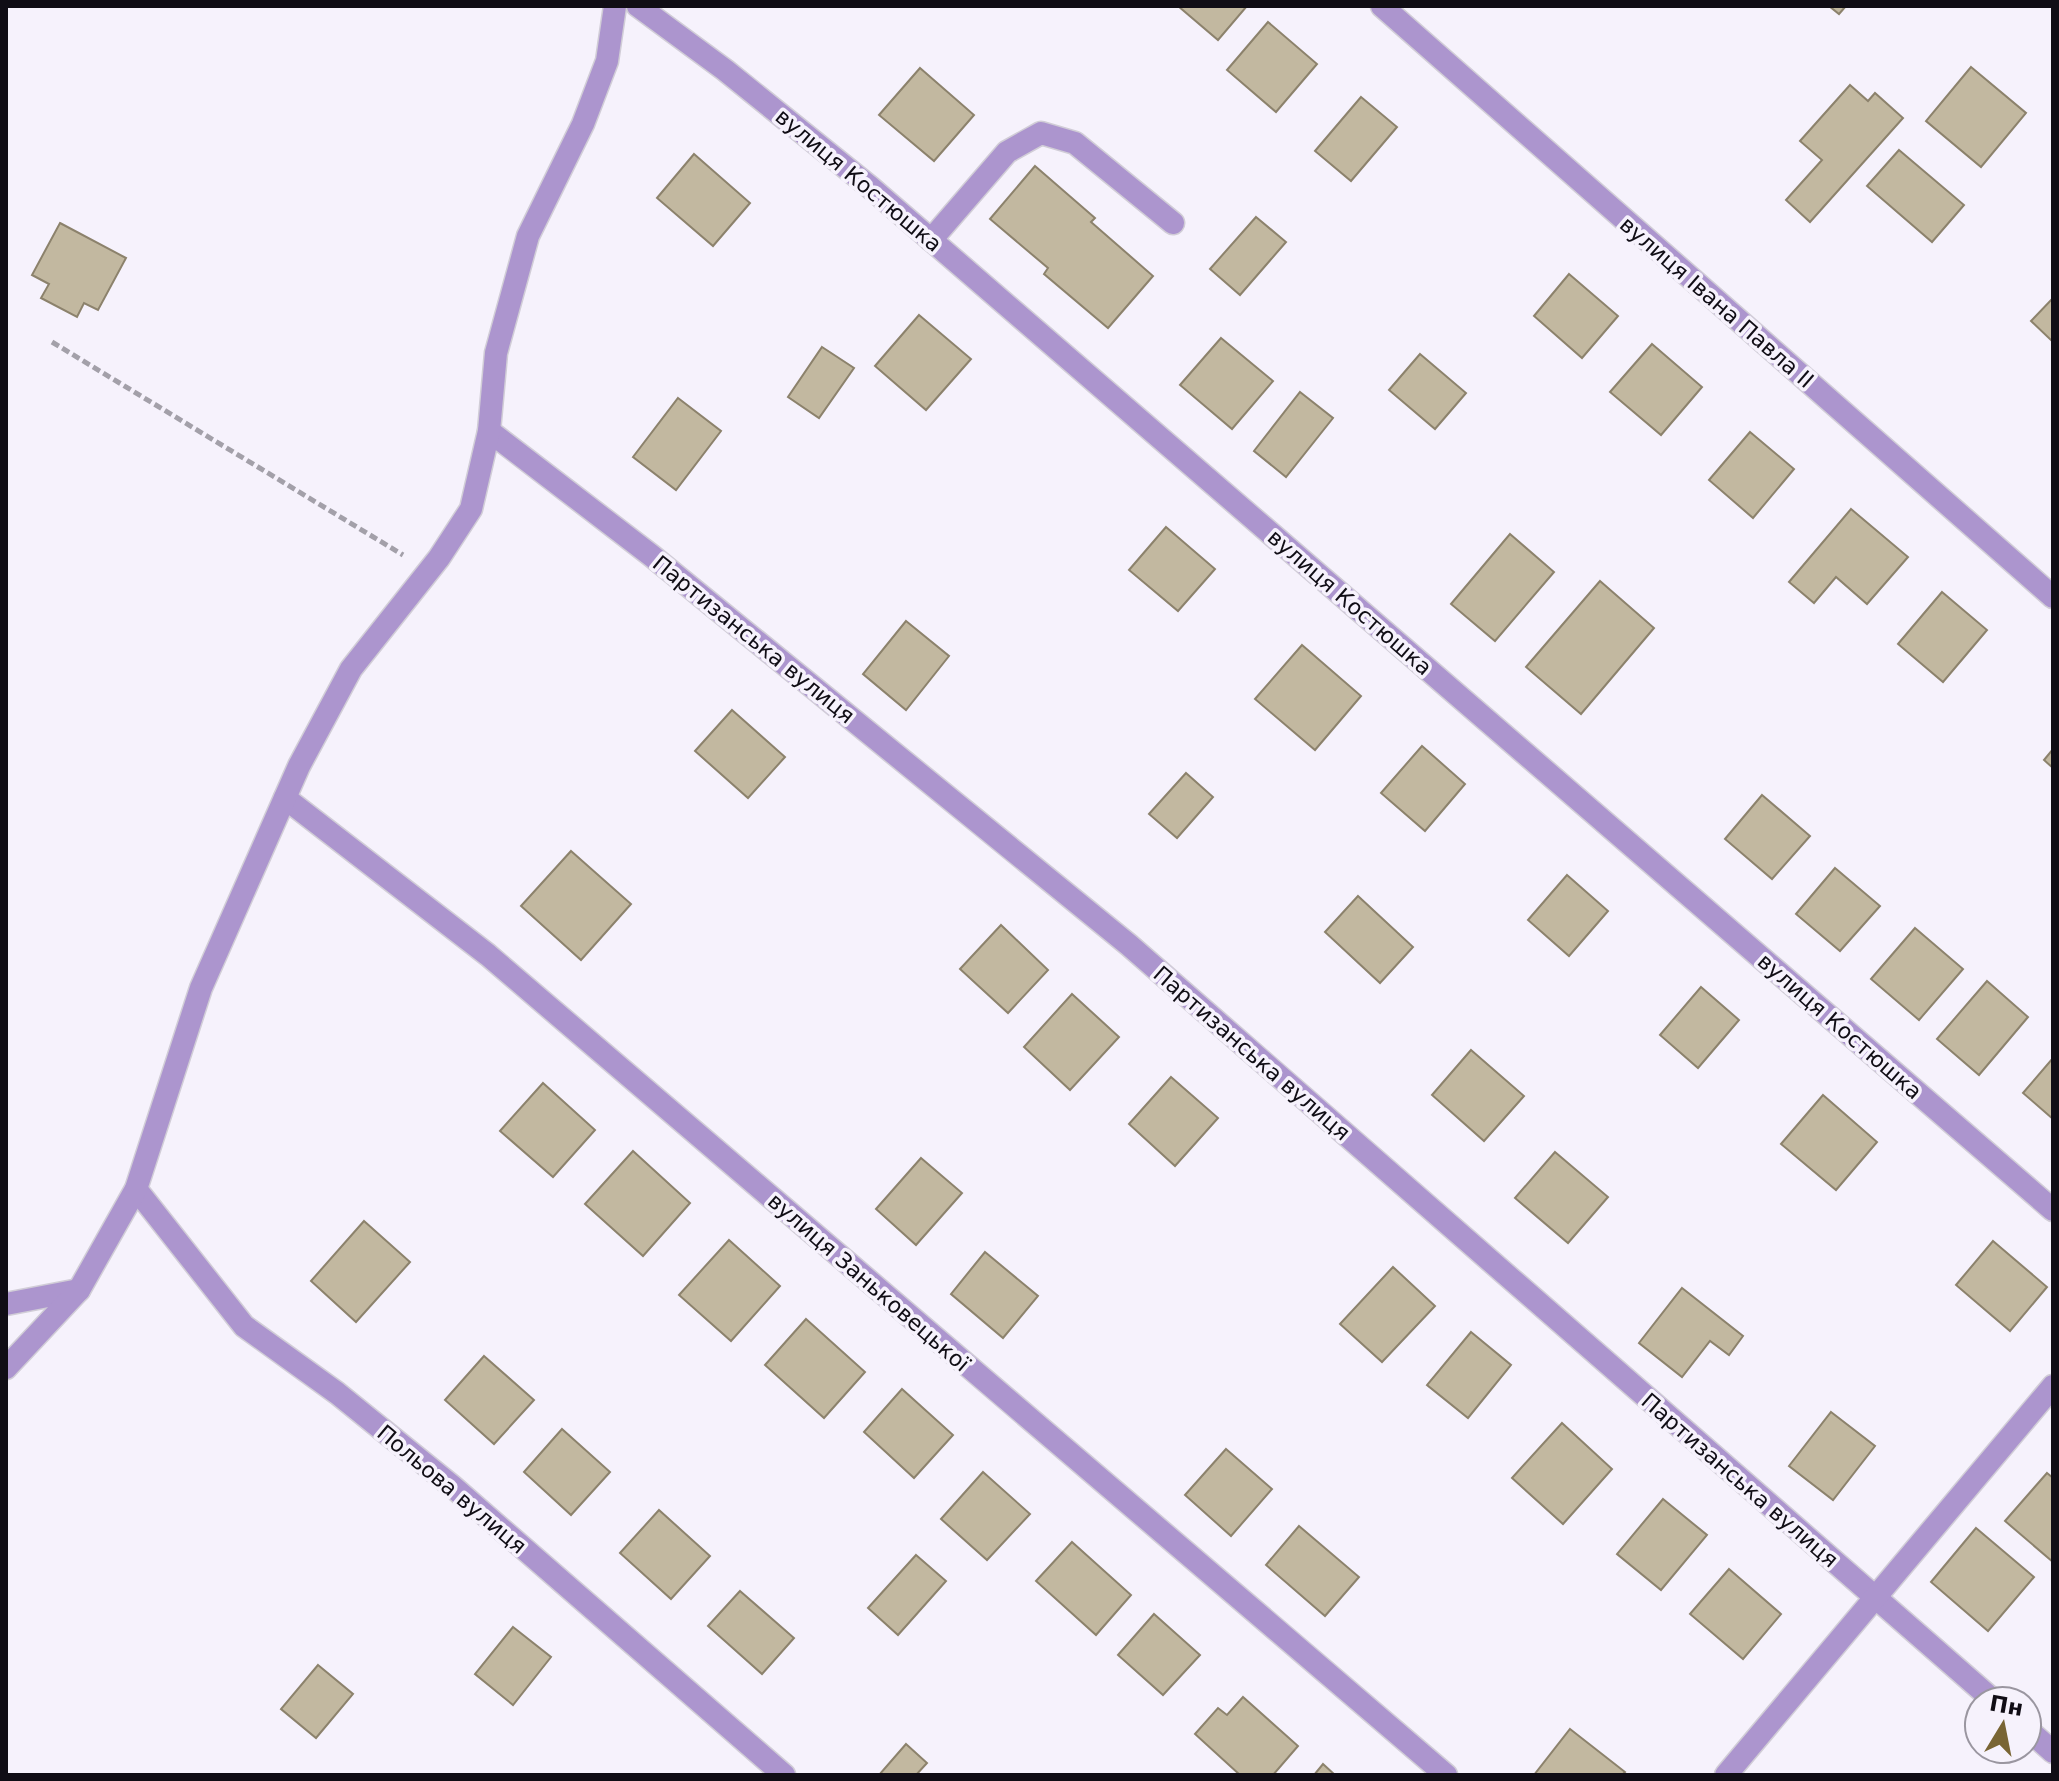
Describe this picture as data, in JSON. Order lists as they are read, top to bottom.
{
  "streets": {
    "street": [
      "вулиця Костюшка",
      "вулиця Івана Павла II",
      "Партизанська вулиця",
      "вулиця Заньковецької",
      "Польова вулиця"
    ]
  },
  "north": "top"
}
